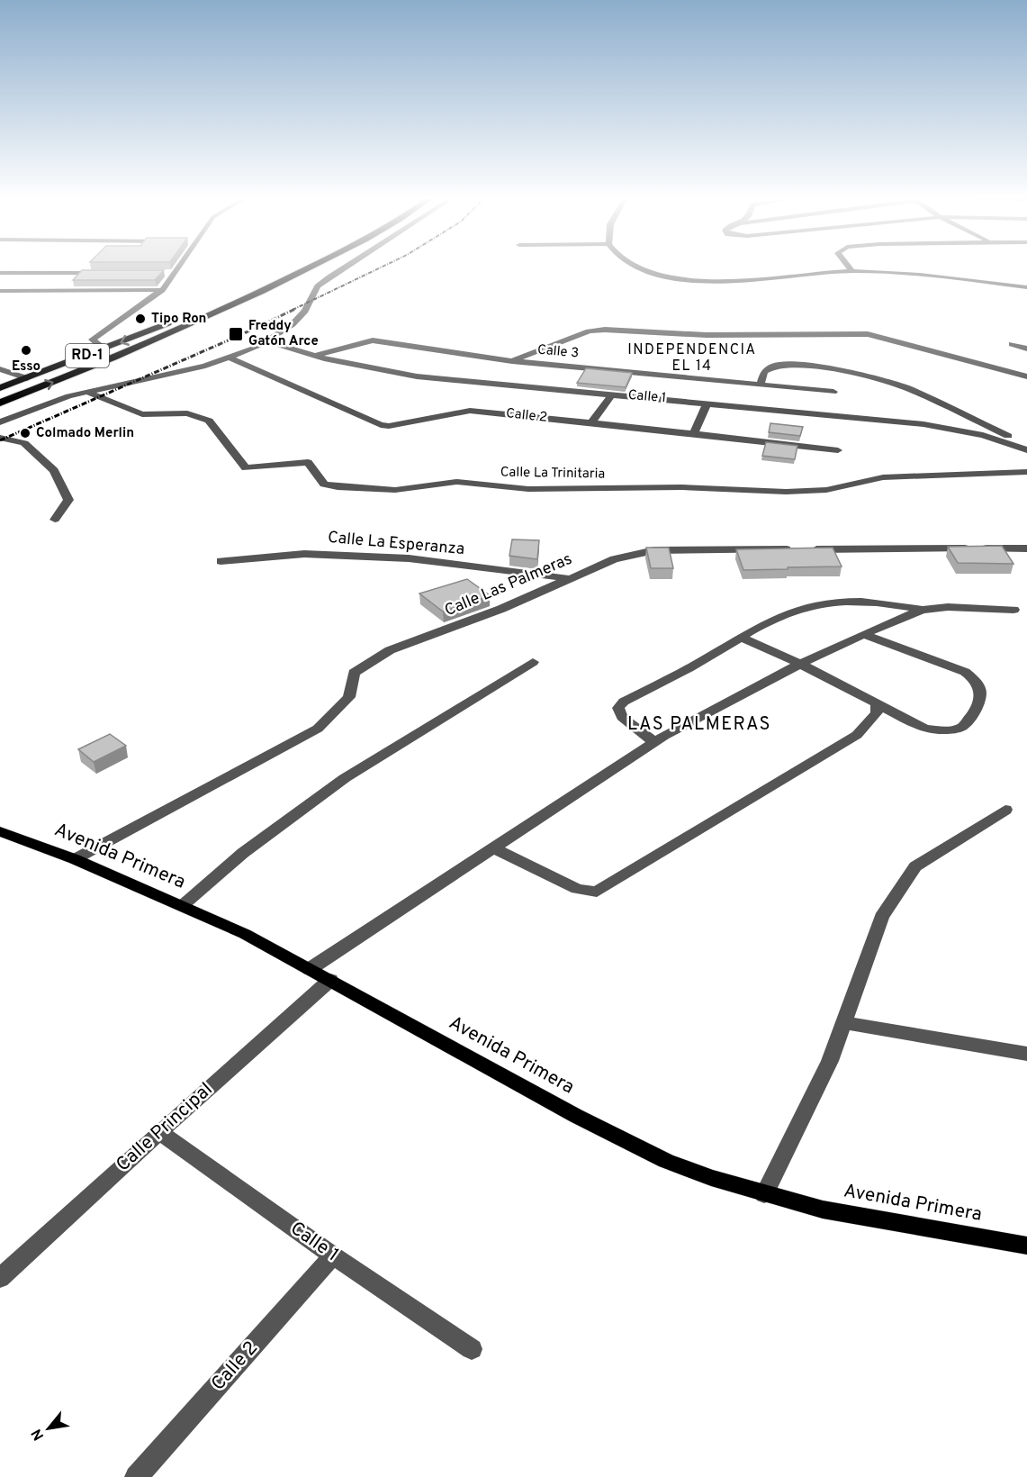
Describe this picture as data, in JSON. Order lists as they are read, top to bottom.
{
  "streets": {
    "highway": ["RD-1"],
    "main road": ["Avenida Primera"],
    "street": [
      "Calle 3",
      "Calle 1",
      "Calle 2",
      "Calle La Trinitaria",
      "Calle La Esperanza",
      "Calle Las Palmeras",
      "Calle Principal"
    ]
  },
  "crossings": [
    ["Calle 3", "Calle 1"],
    ["Calle 1", "Calle 2"],
    ["Calle 1", "Calle Principal"],
    ["Calle La Esperanza", "Calle Las Palmeras"],
    ["Calle Las Palmeras", "Avenida Primera"],
    ["Avenida Primera", "Calle Principal"]
  ],
  "districts": ["INDEPENDENCIA EL 14", "LAS PALMERAS"],
  "places": {
    "other": ["Tipo Ron", "Esso", "Colmado Merlin"],
    "transit": ["Freddy Gatón Arce"]
  },
  "north": "bottom left"
}
